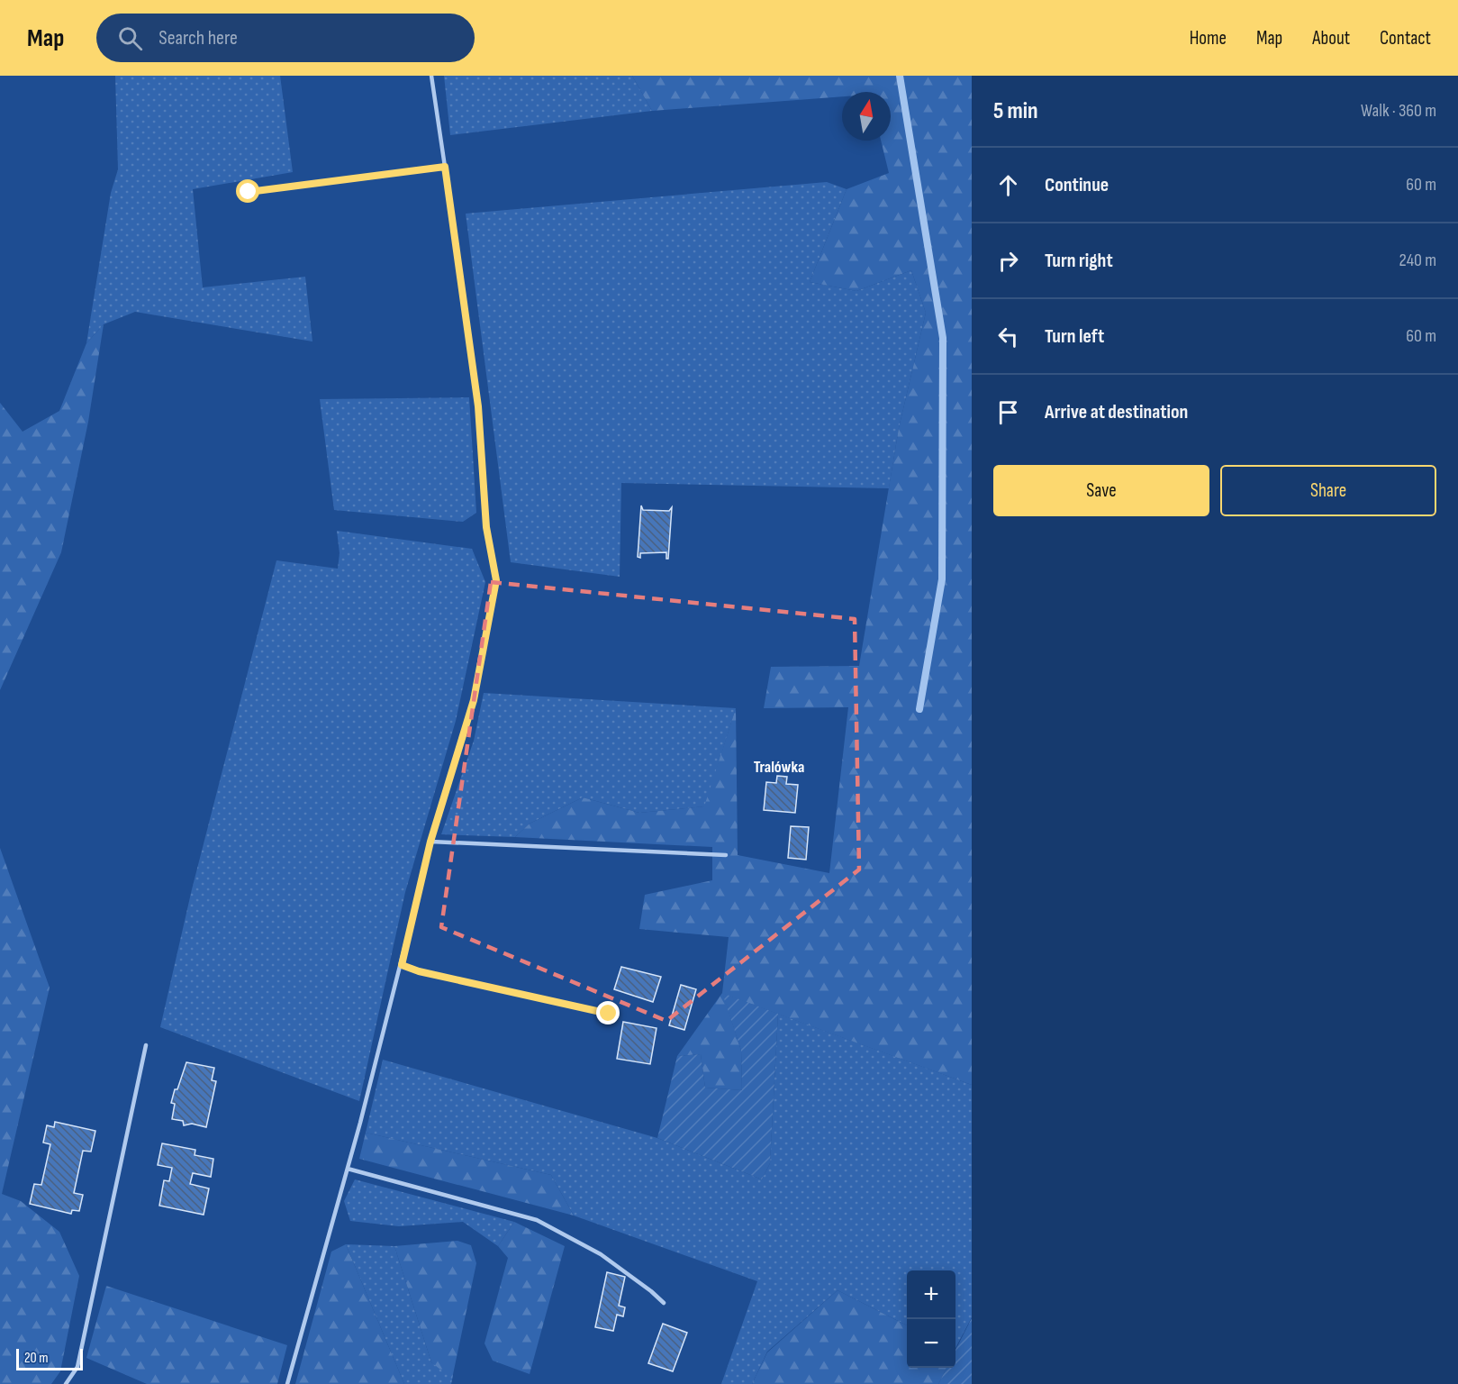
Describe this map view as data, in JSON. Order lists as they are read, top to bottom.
{
  "districts": ["Tralówka"],
  "scale_bar": "20 m",
  "north": "top",
  "page": {
    "header": "Map",
    "search": "Search here",
    "nav": [
      "Home",
      "Map",
      "About",
      "Contact"
    ],
    "heading": ["5 min", "Walk · 360 m"],
    "list": [
      ["Continue", "60 m"],
      ["Turn right", "240 m"],
      ["Turn left", "60 m"],
      "Arrive at destination"
    ],
    "buttons": ["Save", "Share"],
    "map_buttons": ["+", "−"],
    "scale": "20 m"
  }
}
